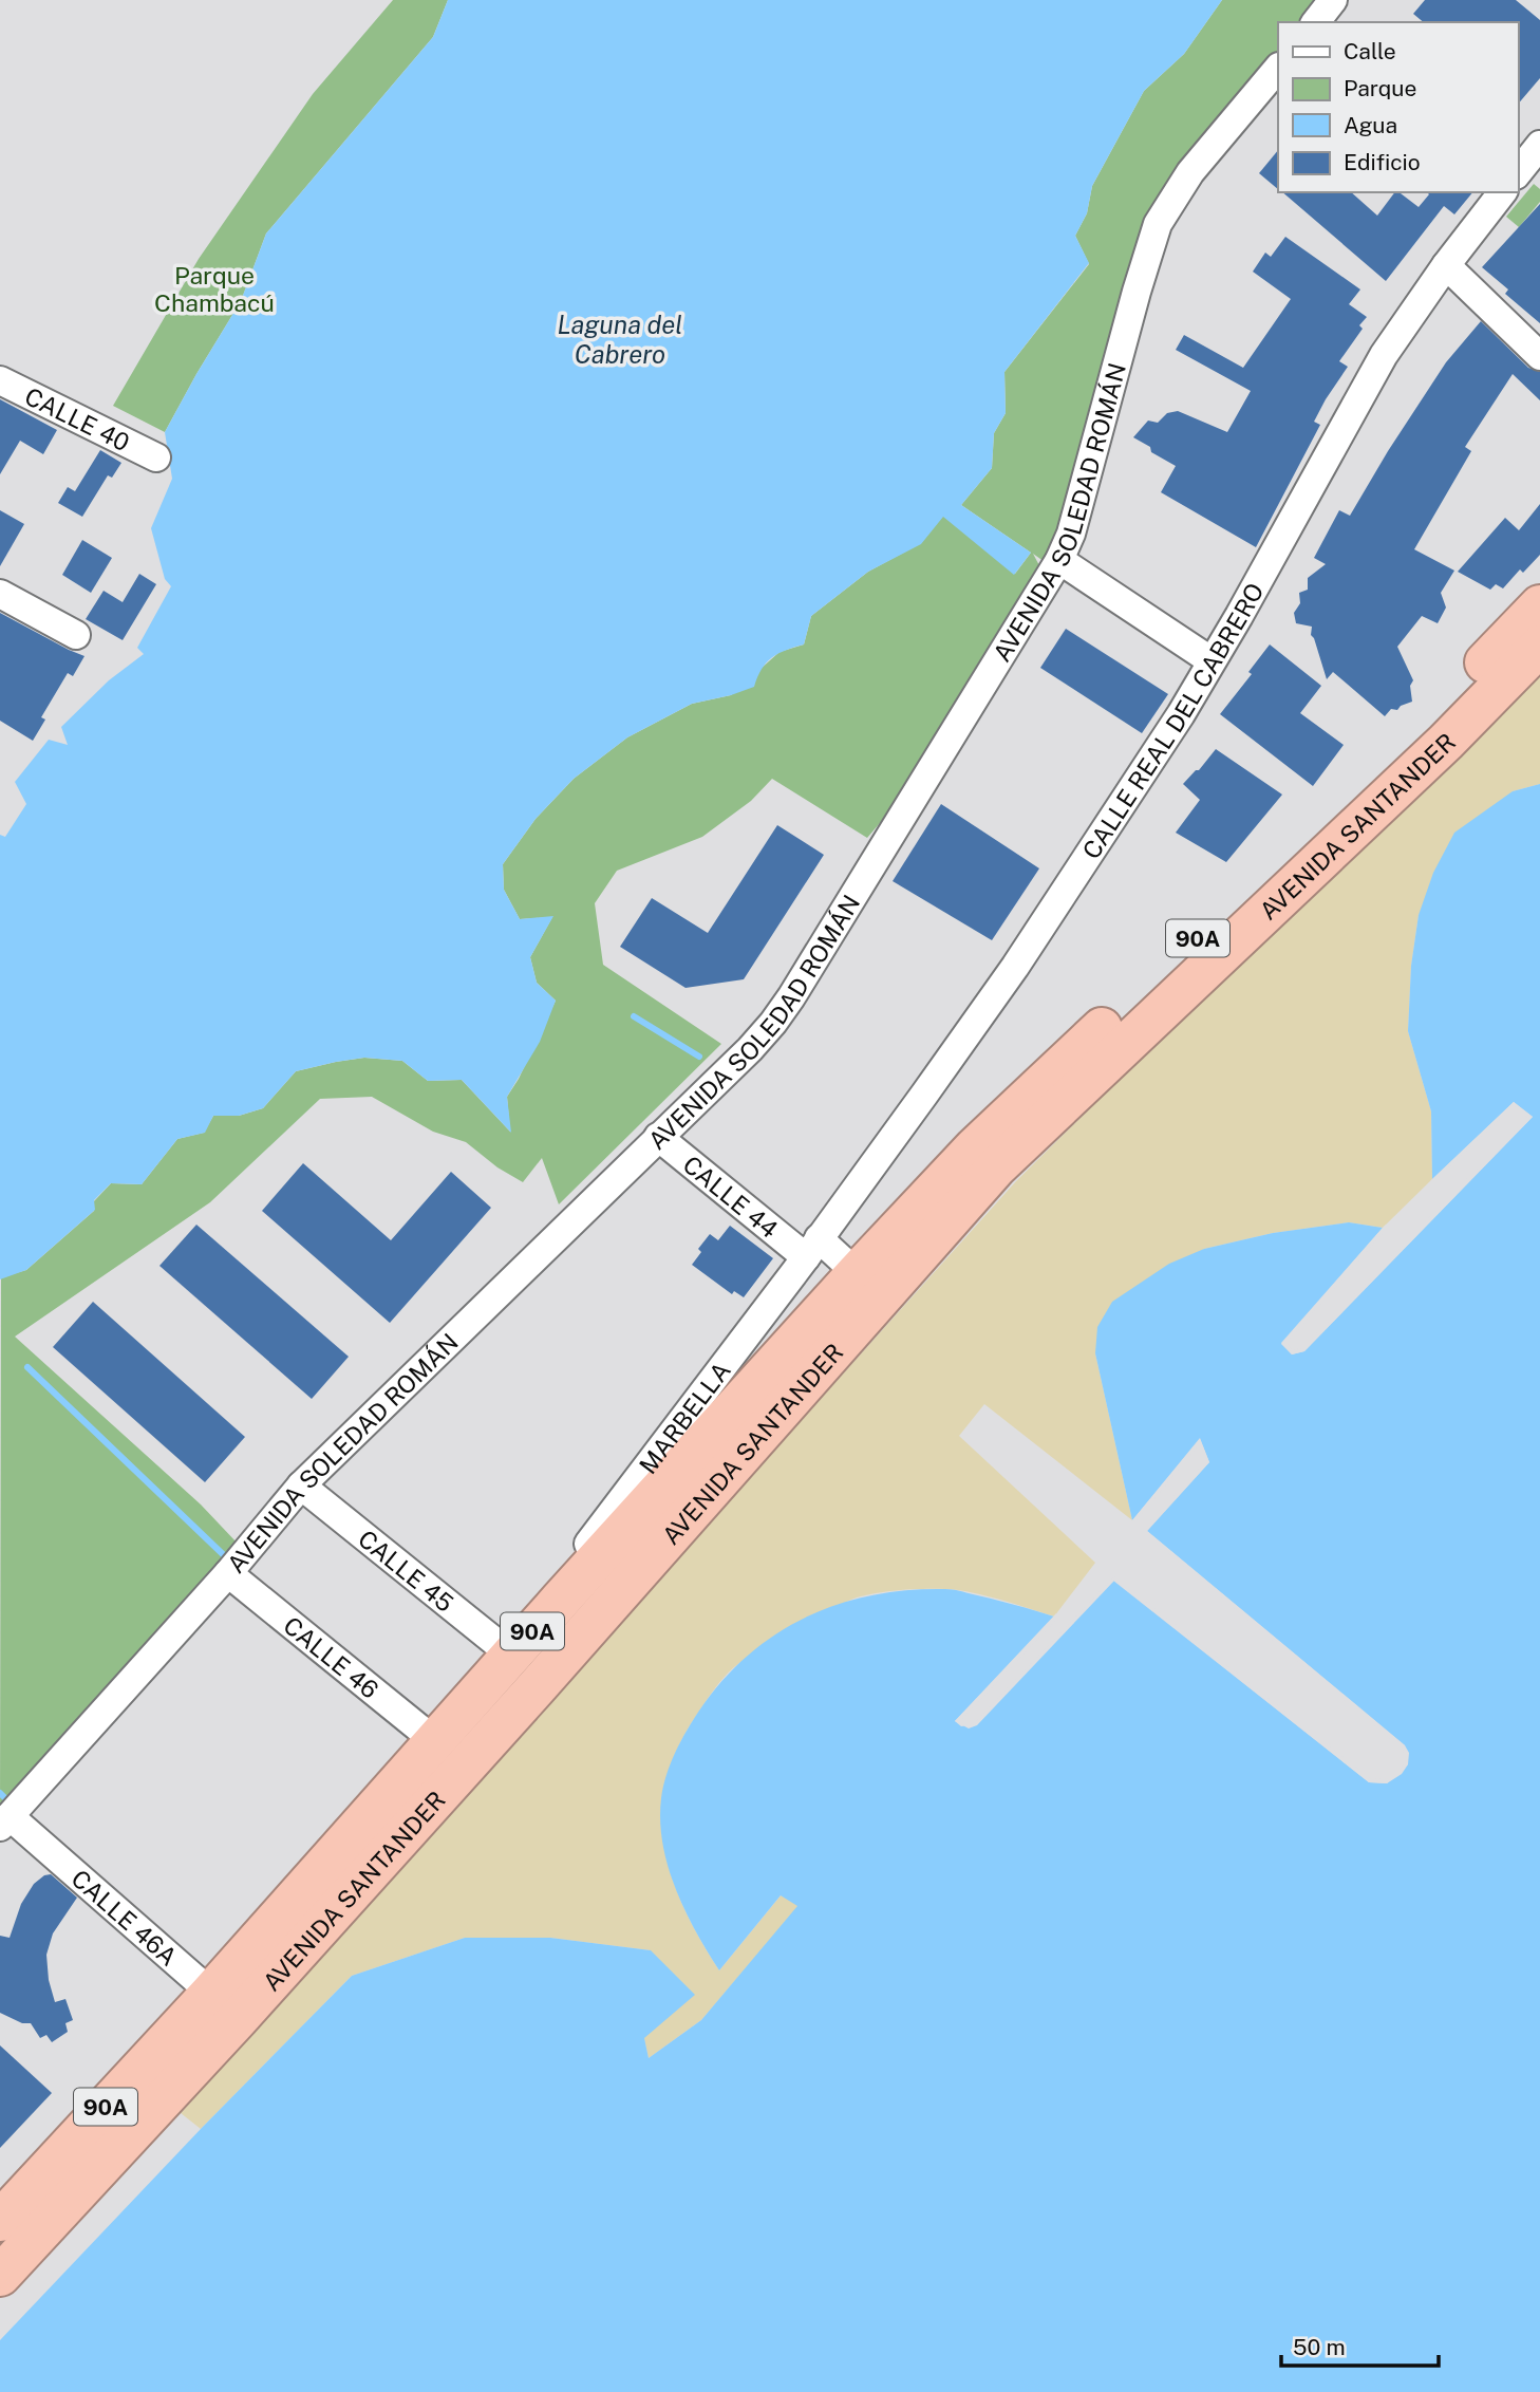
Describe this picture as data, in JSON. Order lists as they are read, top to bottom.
{
  "streets": {
    "highway": ["AVENIDA SANTANDER", "90A"],
    "street": [
      "CALLE 40",
      "AVENIDA SOLEDAD ROMÁN",
      "CALLE REAL DEL CABRERO",
      "CALLE 44",
      "MARBELLA",
      "CALLE 45",
      "CALLE 46",
      "CALLE 46A"
    ]
  },
  "crossings": [
    ["AVENIDA SOLEDAD ROMÁN", "CALLE 44"],
    ["AVENIDA SOLEDAD ROMÁN", "CALLE 45"],
    ["AVENIDA SOLEDAD ROMÁN", "CALLE 46"],
    ["AVENIDA SOLEDAD ROMÁN", "CALLE 46A"],
    ["CALLE REAL DEL CABRERO", "CALLE 44"],
    ["CALLE REAL DEL CABRERO", "MARBELLA"],
    ["AVENIDA SANTANDER", "CALLE 44"],
    ["AVENIDA SANTANDER", "MARBELLA"],
    ["AVENIDA SANTANDER", "CALLE 45"],
    ["AVENIDA SANTANDER", "CALLE 46"],
    ["AVENIDA SANTANDER", "CALLE 46A"],
    ["CALLE 44", "MARBELLA"]
  ],
  "water": ["Laguna del Cabrero"],
  "parks": ["Parque Chambacú"],
  "legend": [
    "Calle",
    "Parque",
    "Agua",
    "Edificio"
  ],
  "scale_bar": "50 m"
}
